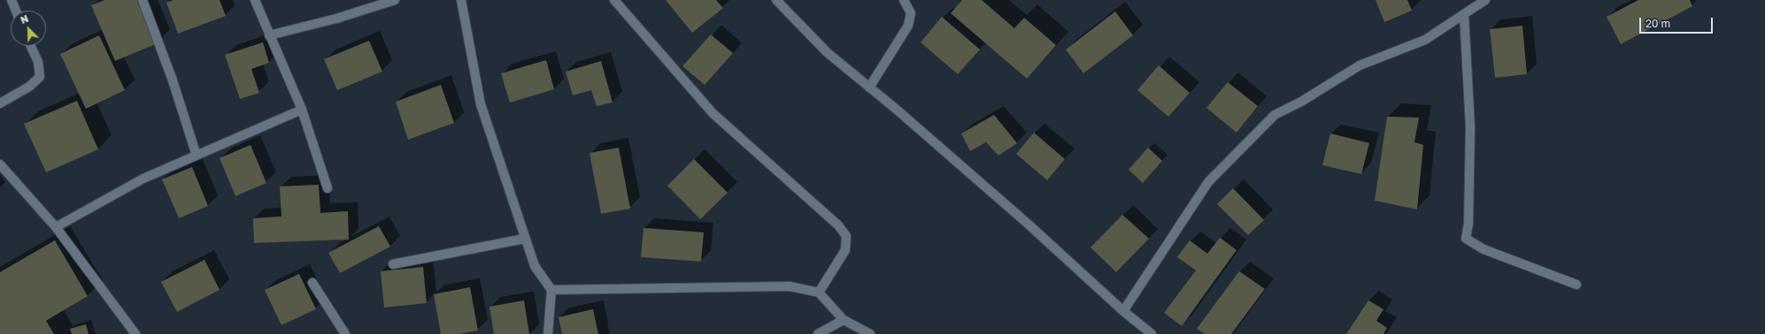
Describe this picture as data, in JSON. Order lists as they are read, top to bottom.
{
  "scale_bar": "20 m",
  "north": "top left"
}
